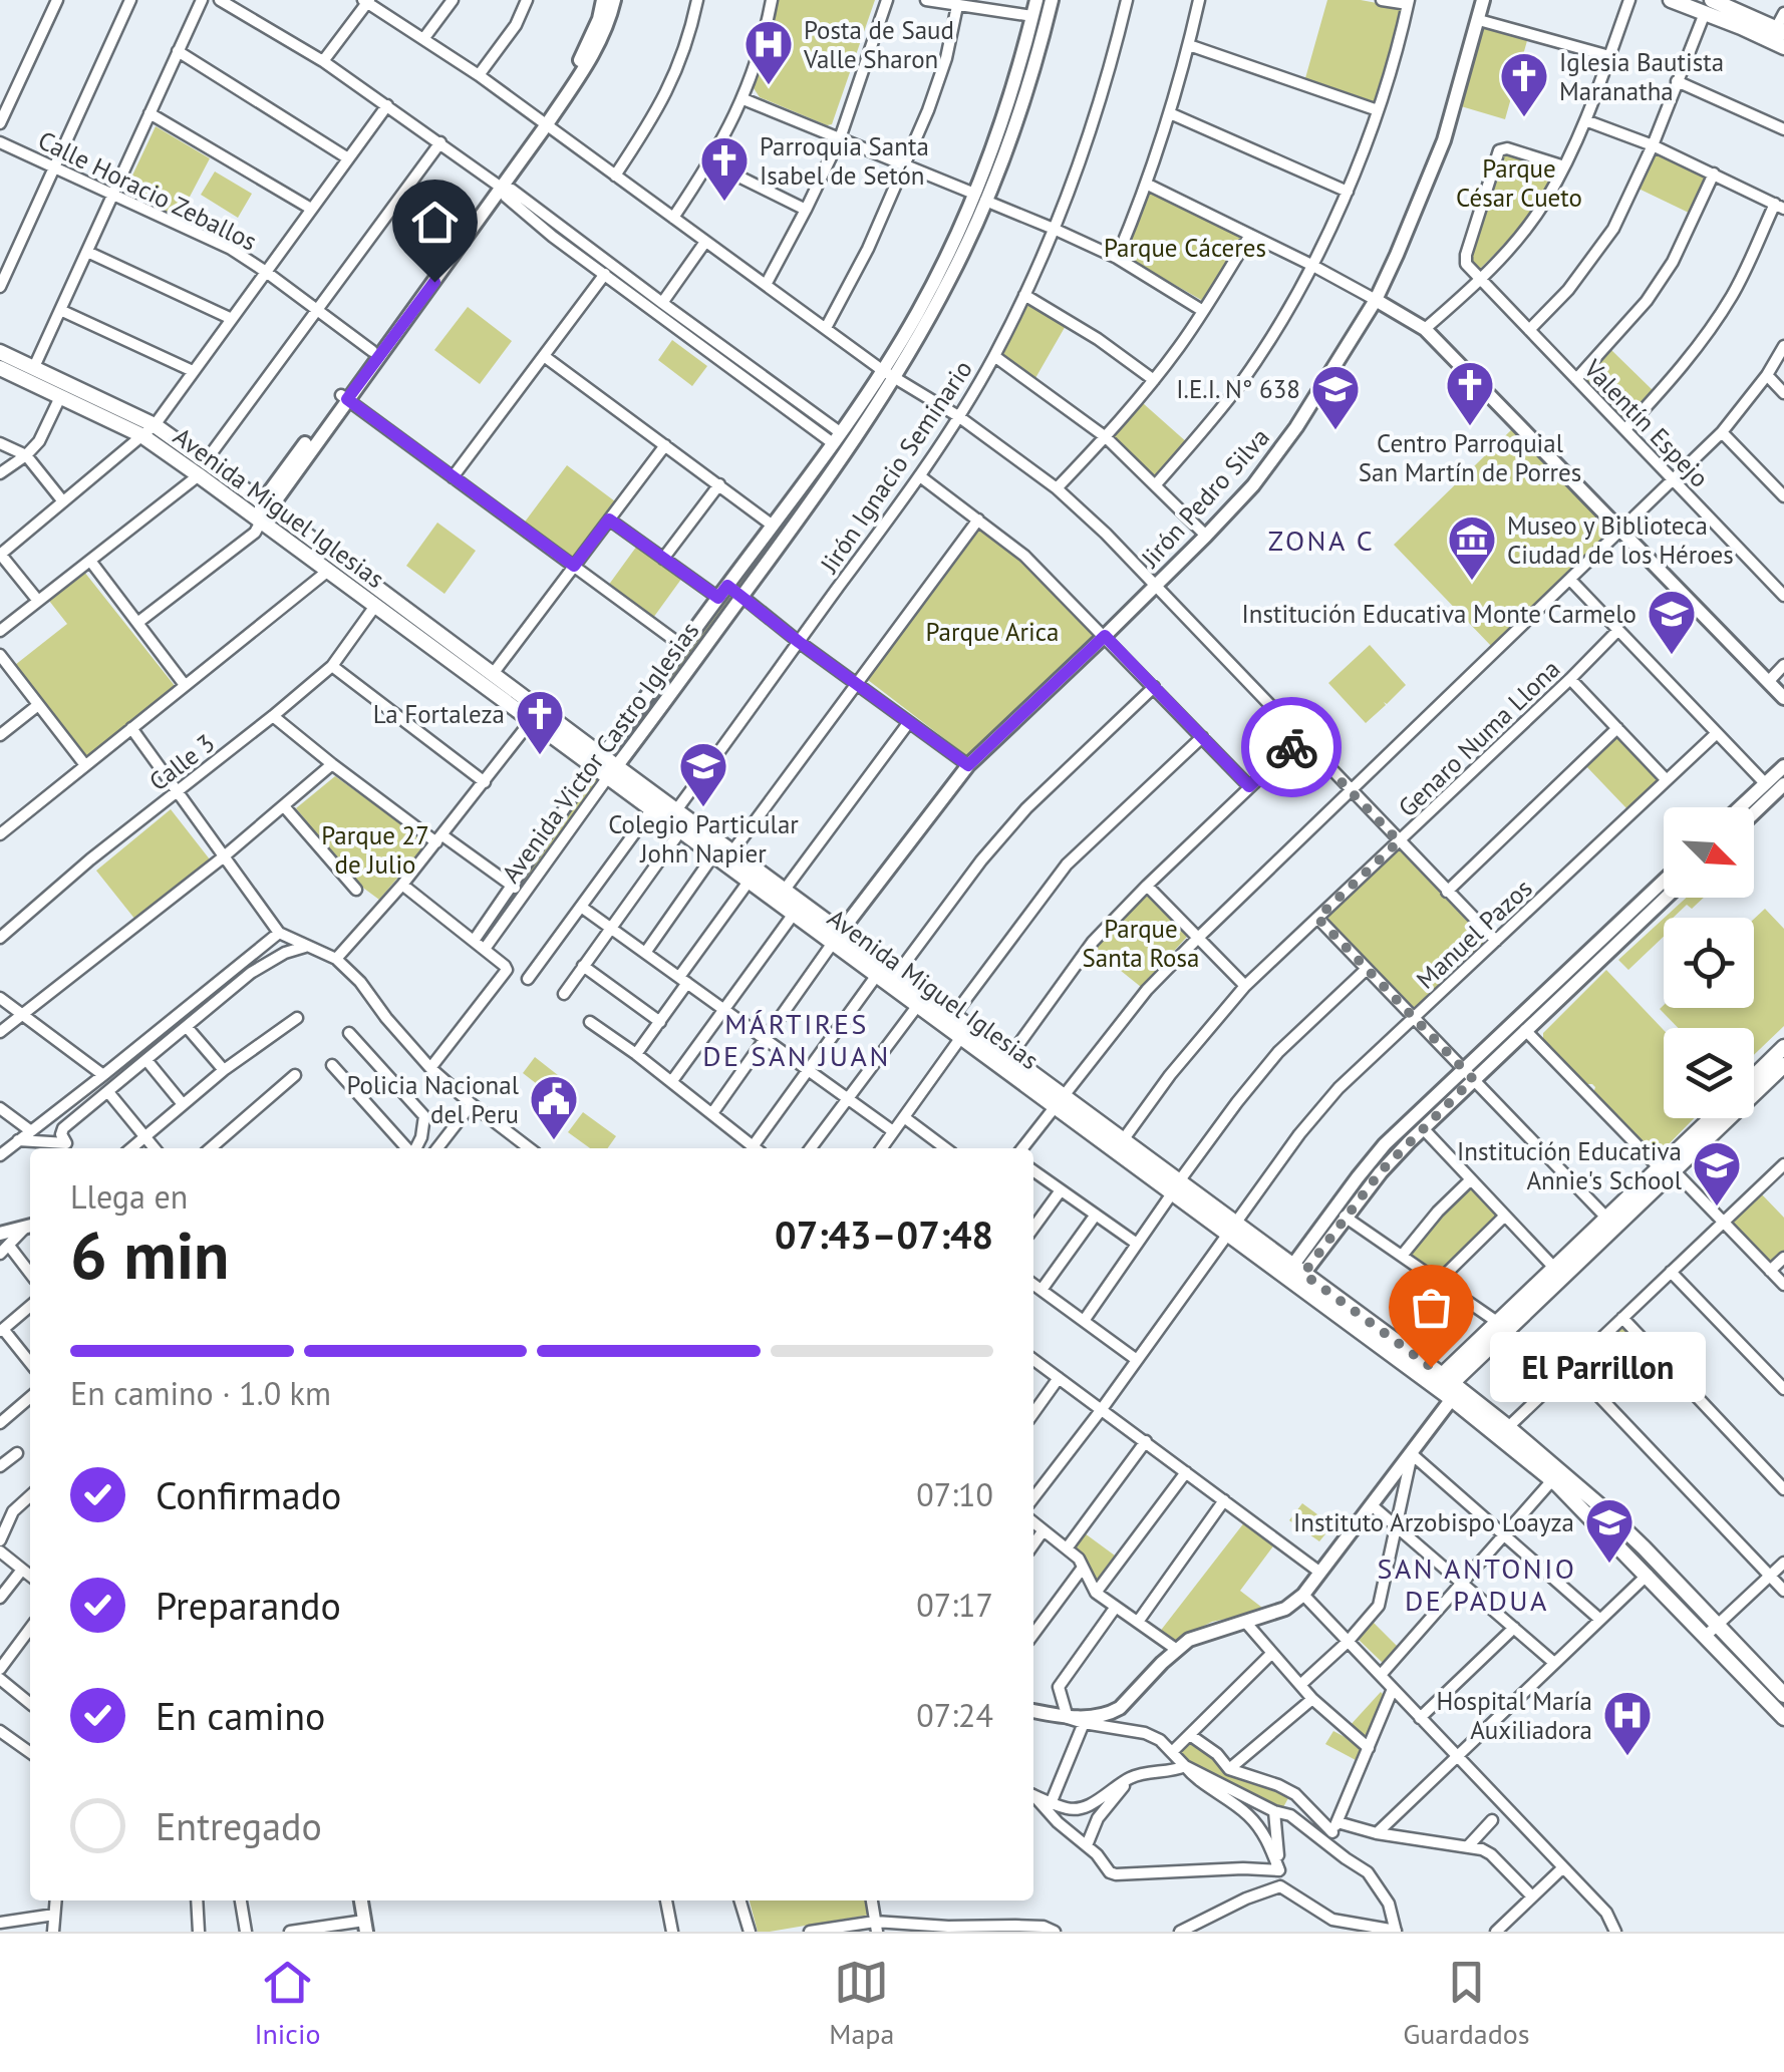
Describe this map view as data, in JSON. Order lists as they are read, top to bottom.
{
  "streets": {
    "main road": ["Avenida Miguel Iglesias"],
    "street": [
      "Calle Horacio Zeballos",
      "Valentín Espejo",
      "Jirón Ignacio Seminario",
      "Jirón Pedro Silva",
      "Genaro Numa Llona",
      "Avenida Victor Castro Iglesias",
      "Calle 3",
      "Manuel Pazos"
    ]
  },
  "crossings": [
    ["Jirón Ignacio Seminario", "Avenida Miguel Iglesias"],
    ["Jirón Pedro Silva", "Avenida Miguel Iglesias"],
    ["Avenida Miguel Iglesias", "Genaro Numa Llona"],
    ["Avenida Miguel Iglesias", "Avenida Victor Castro Iglesias"],
    ["Avenida Miguel Iglesias", "Calle 3"],
    ["Avenida Miguel Iglesias", "Manuel Pazos"]
  ],
  "districts": ["ZONA C", "MÁRTIRES DE SAN JUAN", "SAN ANTONIO DE PADUA"],
  "parks": [
    "Parque César Cueto",
    "Parque Cáceres",
    "Parque Arica",
    "Parque 27 de Julio",
    "Parque Santa Rosa"
  ],
  "places": {
    "hospital": ["Posta de Saud Valle Sharon", "Hospital María Auxiliadora"],
    "church": [
      "Iglesia Bautista Maranatha",
      "Parroquia Santa Isabel de Setón",
      "Centro Parroquial San Martín de Porres",
      "La Fortaleza"
    ],
    "school or university": [
      "I.E.I. N° 638",
      "Institución Educativa Monte Carmelo",
      "Colegio Particular John Napier",
      "Institución Educativa Annie's School",
      "Instituto Arzobispo Loayza"
    ],
    "museum": ["Museo y Biblioteca Ciudad de los Héroes"],
    "public building": ["Policia Nacional del Peru"],
    "other": ["El Parrillon"]
  },
  "north": "bottom right",
  "page": {
    "heading": ["6 min", "Llega en", "07:43–07:48"],
    "bar": "En camino · 1.0 km",
    "bubble": "El Parrillon",
    "list": [
      ["Confirmado", "07:10"],
      ["Preparando", "07:17"],
      ["En camino", "07:24"],
      "Entregado"
    ],
    "tabs": ["Inicio", "Mapa", "Guardados"]
  }
}
